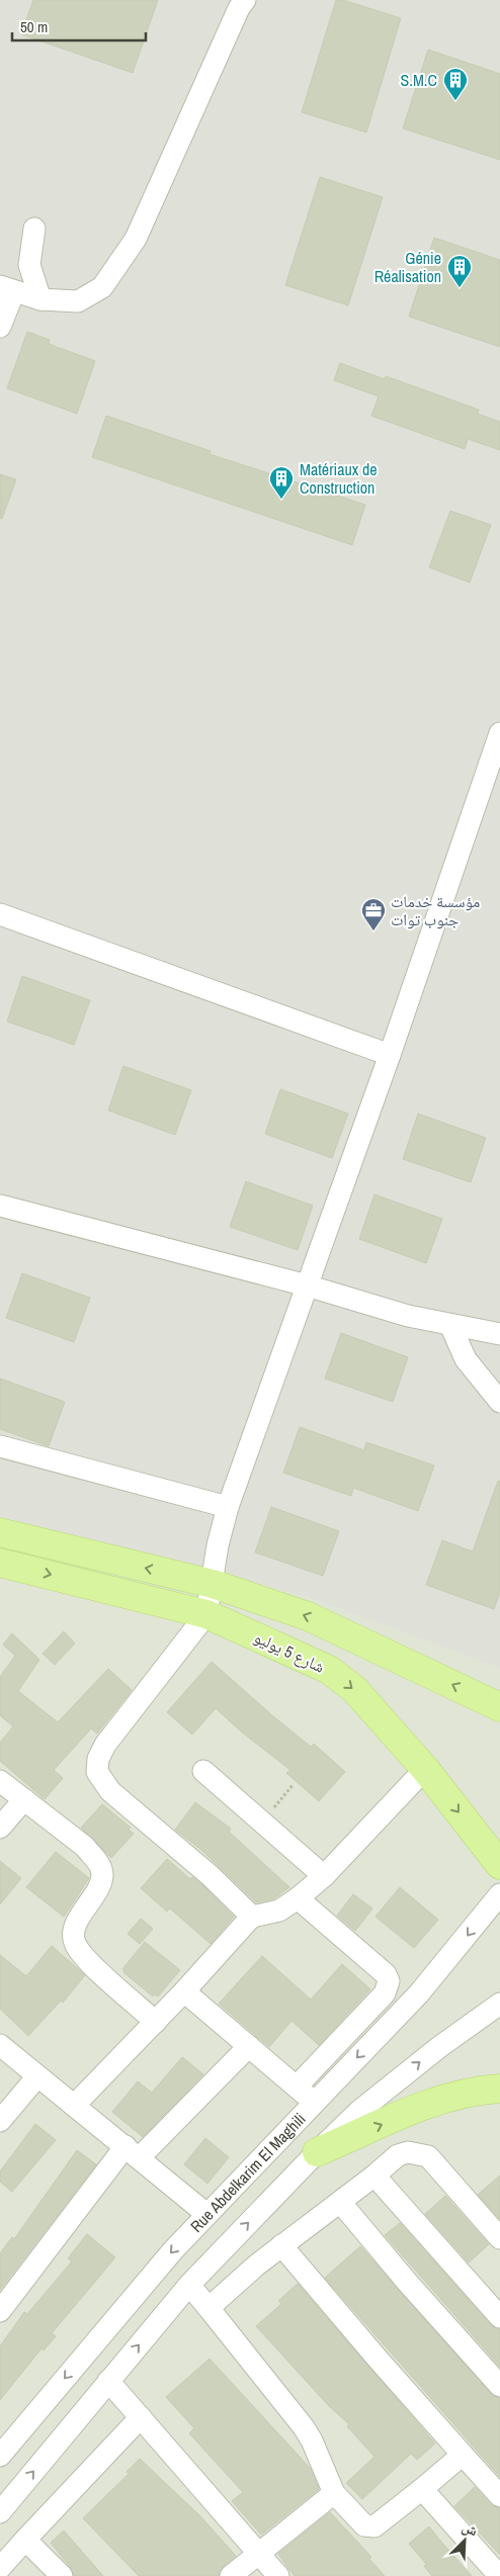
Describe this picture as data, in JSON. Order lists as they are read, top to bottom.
{
  "streets": {
    "main road": ["شارع 5 يوليو"],
    "street": ["Rue Abdelkarim El Maghili"]
  },
  "places": {
    "building": ["S.M.C", "Génie Réalisation", "Matériaux de Construction"],
    "office": ["مؤسسة خدمات جنوب توات"]
  },
  "scale_bar": "50 m",
  "north": "top right"
}
